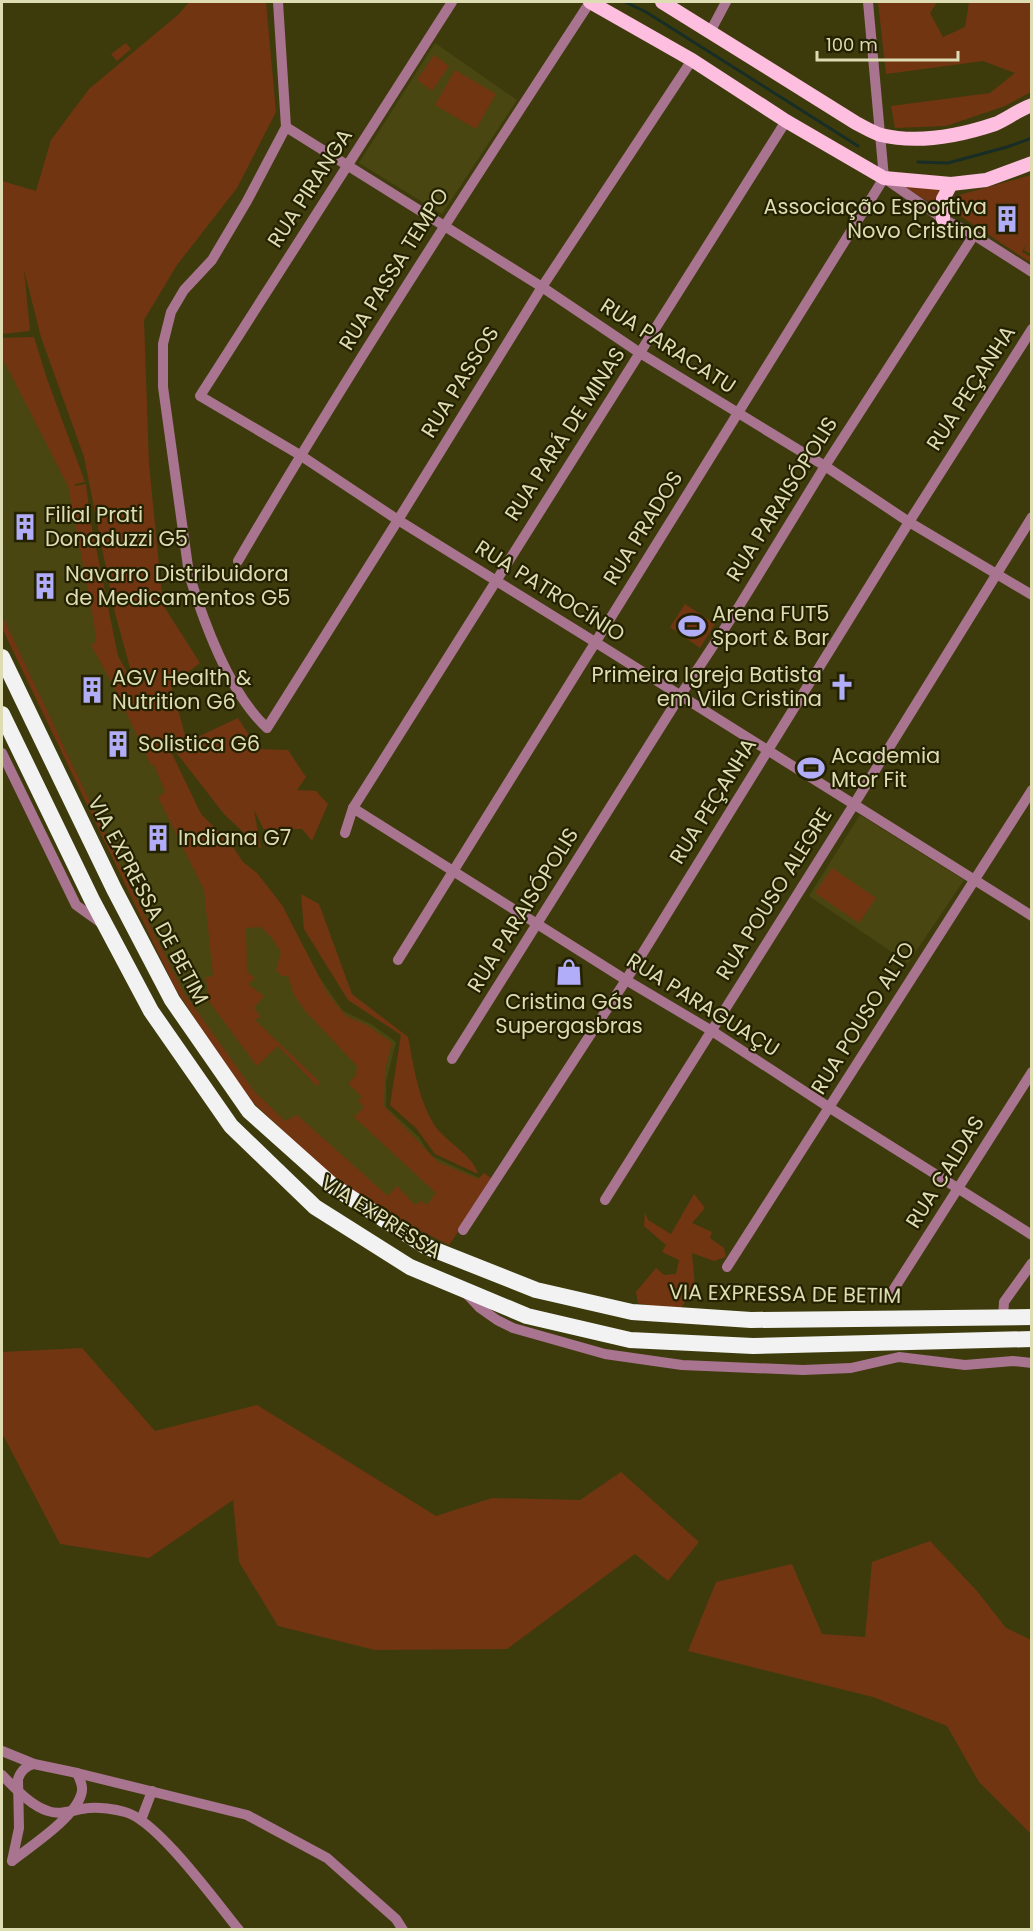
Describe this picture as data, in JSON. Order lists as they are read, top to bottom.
{
  "streets": {
    "highway": ["VIA EXPRESSA DE BETIM", "VIA EXPRESSA"],
    "street": [
      "RUA PIRANGA",
      "RUA PASSA TEMPO",
      "RUA PARACATU",
      "RUA PASSOS",
      "RUA PEÇANHA",
      "RUA PARÁ DE MINAS",
      "RUA PARAISÓPOLIS",
      "RUA PRADOS",
      "RUA PATROCÍNIO",
      "RUA POUSO ALEGRE",
      "RUA PARAGUAÇU",
      "RUA POUSO ALTO",
      "RUA CALDAS"
    ]
  },
  "crossings": [
    ["RUA PIRANGA", "RUA PARACATU"],
    ["RUA PIRANGA", "RUA PATROCÍNIO"],
    ["RUA PASSA TEMPO", "RUA PARACATU"],
    ["RUA PASSA TEMPO", "RUA PATROCÍNIO"],
    ["RUA PARACATU", "RUA PASSOS"],
    ["RUA PARACATU", "RUA PEÇANHA"],
    ["RUA PARACATU", "RUA PARÁ DE MINAS"],
    ["RUA PARACATU", "RUA PARAISÓPOLIS"],
    ["RUA PARACATU", "RUA PRADOS"],
    ["RUA PARACATU", "RUA POUSO ALEGRE"],
    ["RUA PASSOS", "RUA PATROCÍNIO"],
    ["RUA PEÇANHA", "RUA PATROCÍNIO"],
    ["RUA PEÇANHA", "RUA PARAGUAÇU"],
    ["RUA PARÁ DE MINAS", "RUA PATROCÍNIO"],
    ["RUA PARÁ DE MINAS", "RUA PARAGUAÇU"],
    ["RUA PARAISÓPOLIS", "RUA PATROCÍNIO"],
    ["RUA PARAISÓPOLIS", "RUA PARAGUAÇU"],
    ["RUA PRADOS", "RUA PATROCÍNIO"],
    ["RUA PRADOS", "RUA PARAGUAÇU"],
    ["RUA PATROCÍNIO", "RUA POUSO ALEGRE"],
    ["RUA PATROCÍNIO", "RUA POUSO ALTO"],
    ["RUA POUSO ALEGRE", "RUA PARAGUAÇU"],
    ["RUA PARAGUAÇU", "RUA POUSO ALTO"],
    ["RUA PARAGUAÇU", "RUA CALDAS"]
  ],
  "places": {
    "building": [
      "Associação Esportiva Novo Cristina",
      "Filial Prati Donaduzzi G5",
      "Navarro Distribuidora de Medicamentos G5",
      "AGV Health & Nutrition G6",
      "Solistica G6",
      "Indiana G7"
    ],
    "sports": ["Arena FUT5 Sport & Bar", "Academia Mtor Fit"],
    "church": ["Primeira Igreja Batista em Vila Cristina"],
    "shop": ["Cristina Gás Supergasbras"]
  },
  "scale_bar": "100 m"
}
